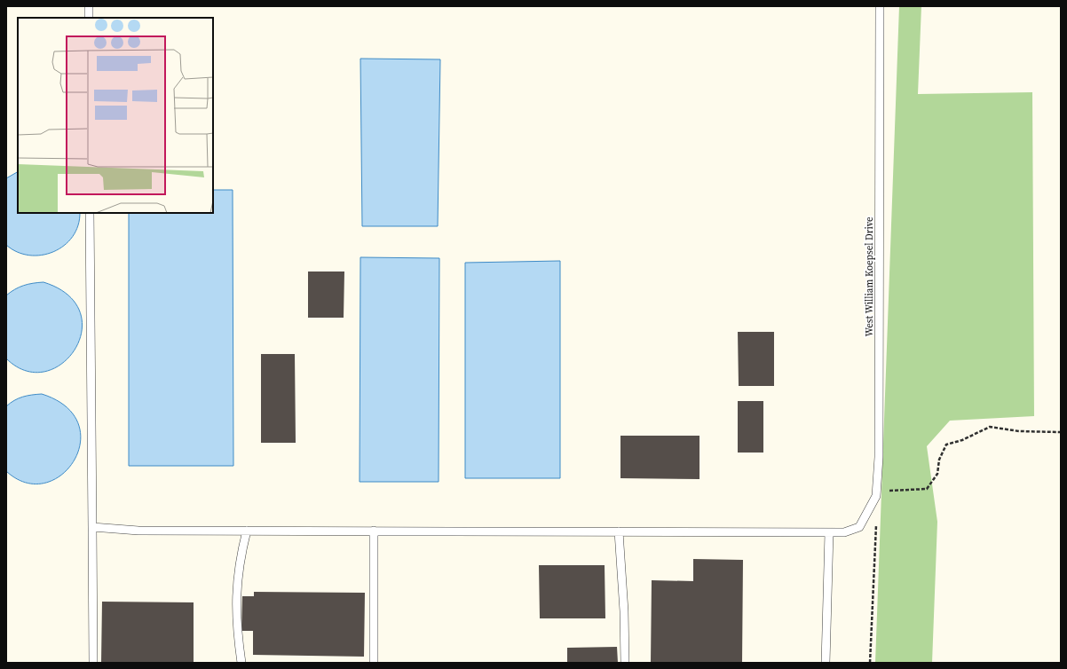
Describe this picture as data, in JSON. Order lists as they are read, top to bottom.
{
  "streets": {
    "lane": ["West William Koepsel Drive"]
  }
}
